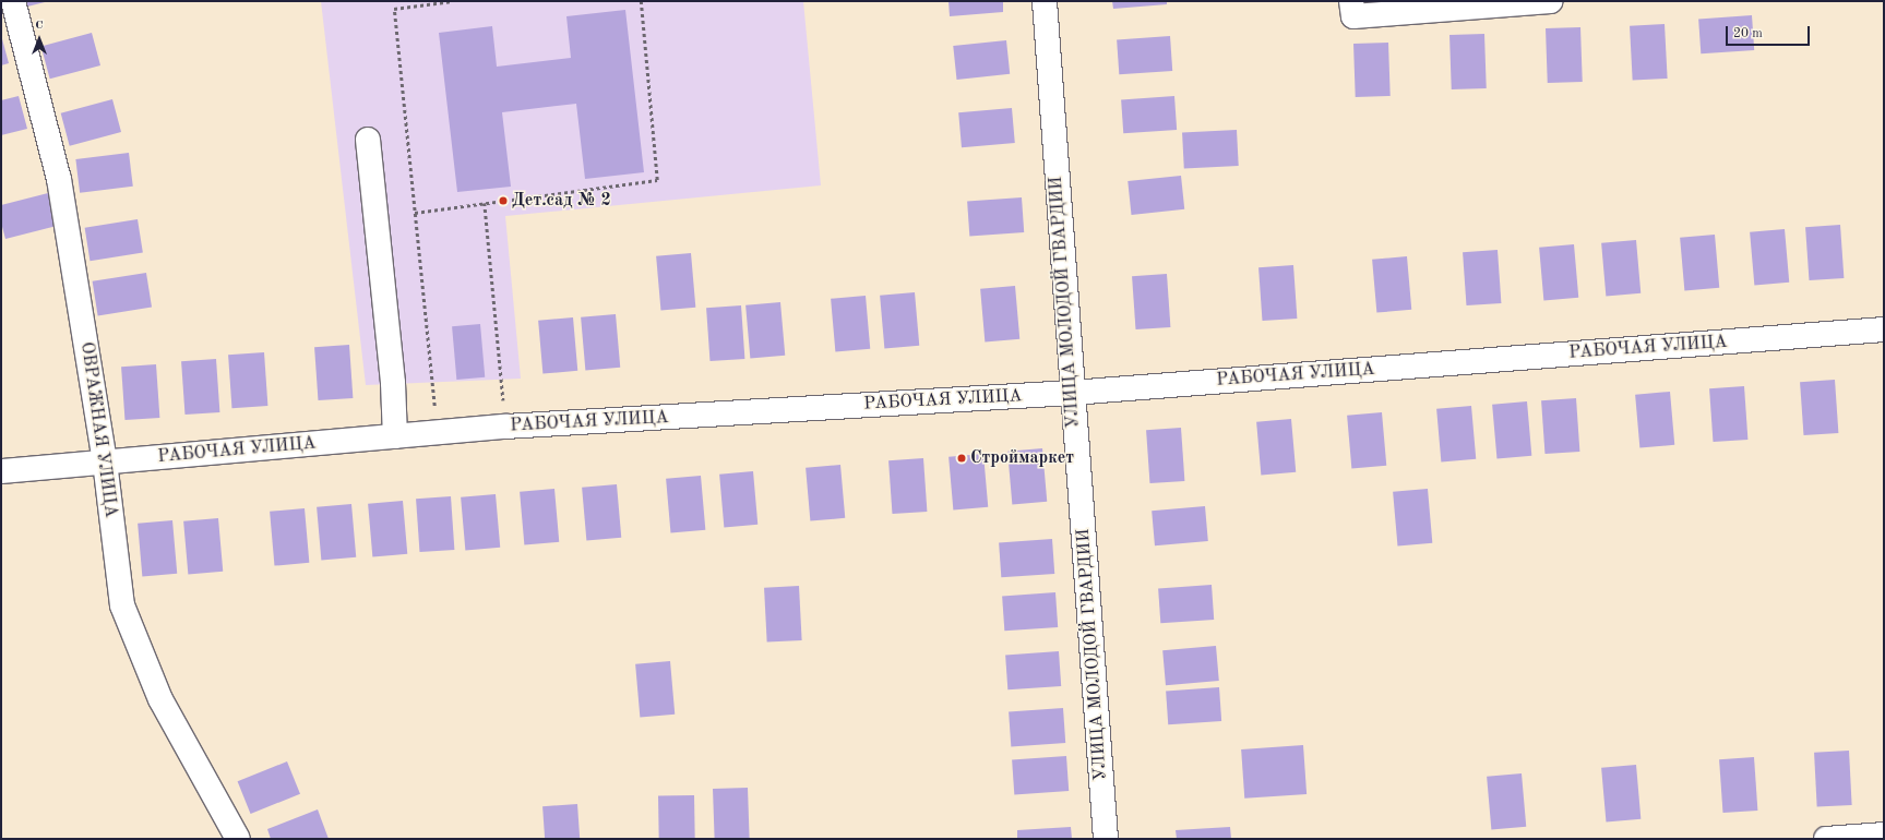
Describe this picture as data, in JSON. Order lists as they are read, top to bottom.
{
  "streets": {
    "street": ["УЛИЦА МОЛОДОЙ ГВАРДИИ", "РАБОЧАЯ УЛИЦА", "ОВРАЖНАЯ УЛИЦА"]
  },
  "crossings": [
    ["УЛИЦА МОЛОДОЙ ГВАРДИИ", "РАБОЧАЯ УЛИЦА"],
    ["РАБОЧАЯ УЛИЦА", "ОВРАЖНАЯ УЛИЦА"]
  ],
  "places": ["Дет.сад № 2", "Строймаркет"],
  "scale_bar": "20 m",
  "north": "top"
}
